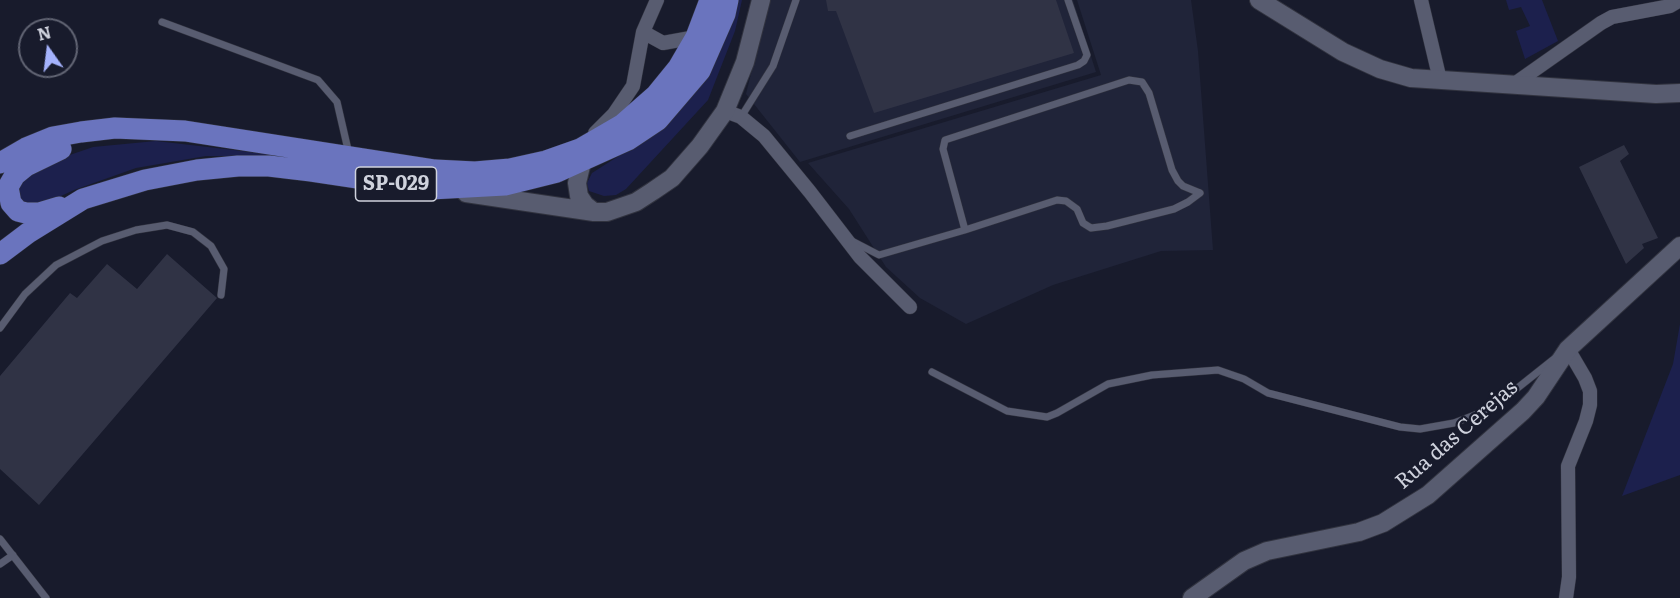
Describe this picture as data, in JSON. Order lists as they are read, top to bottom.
{
  "streets": {
    "highway": ["SP-029"],
    "main road": ["Rua das Cerejas"]
  },
  "north": "top"
}
